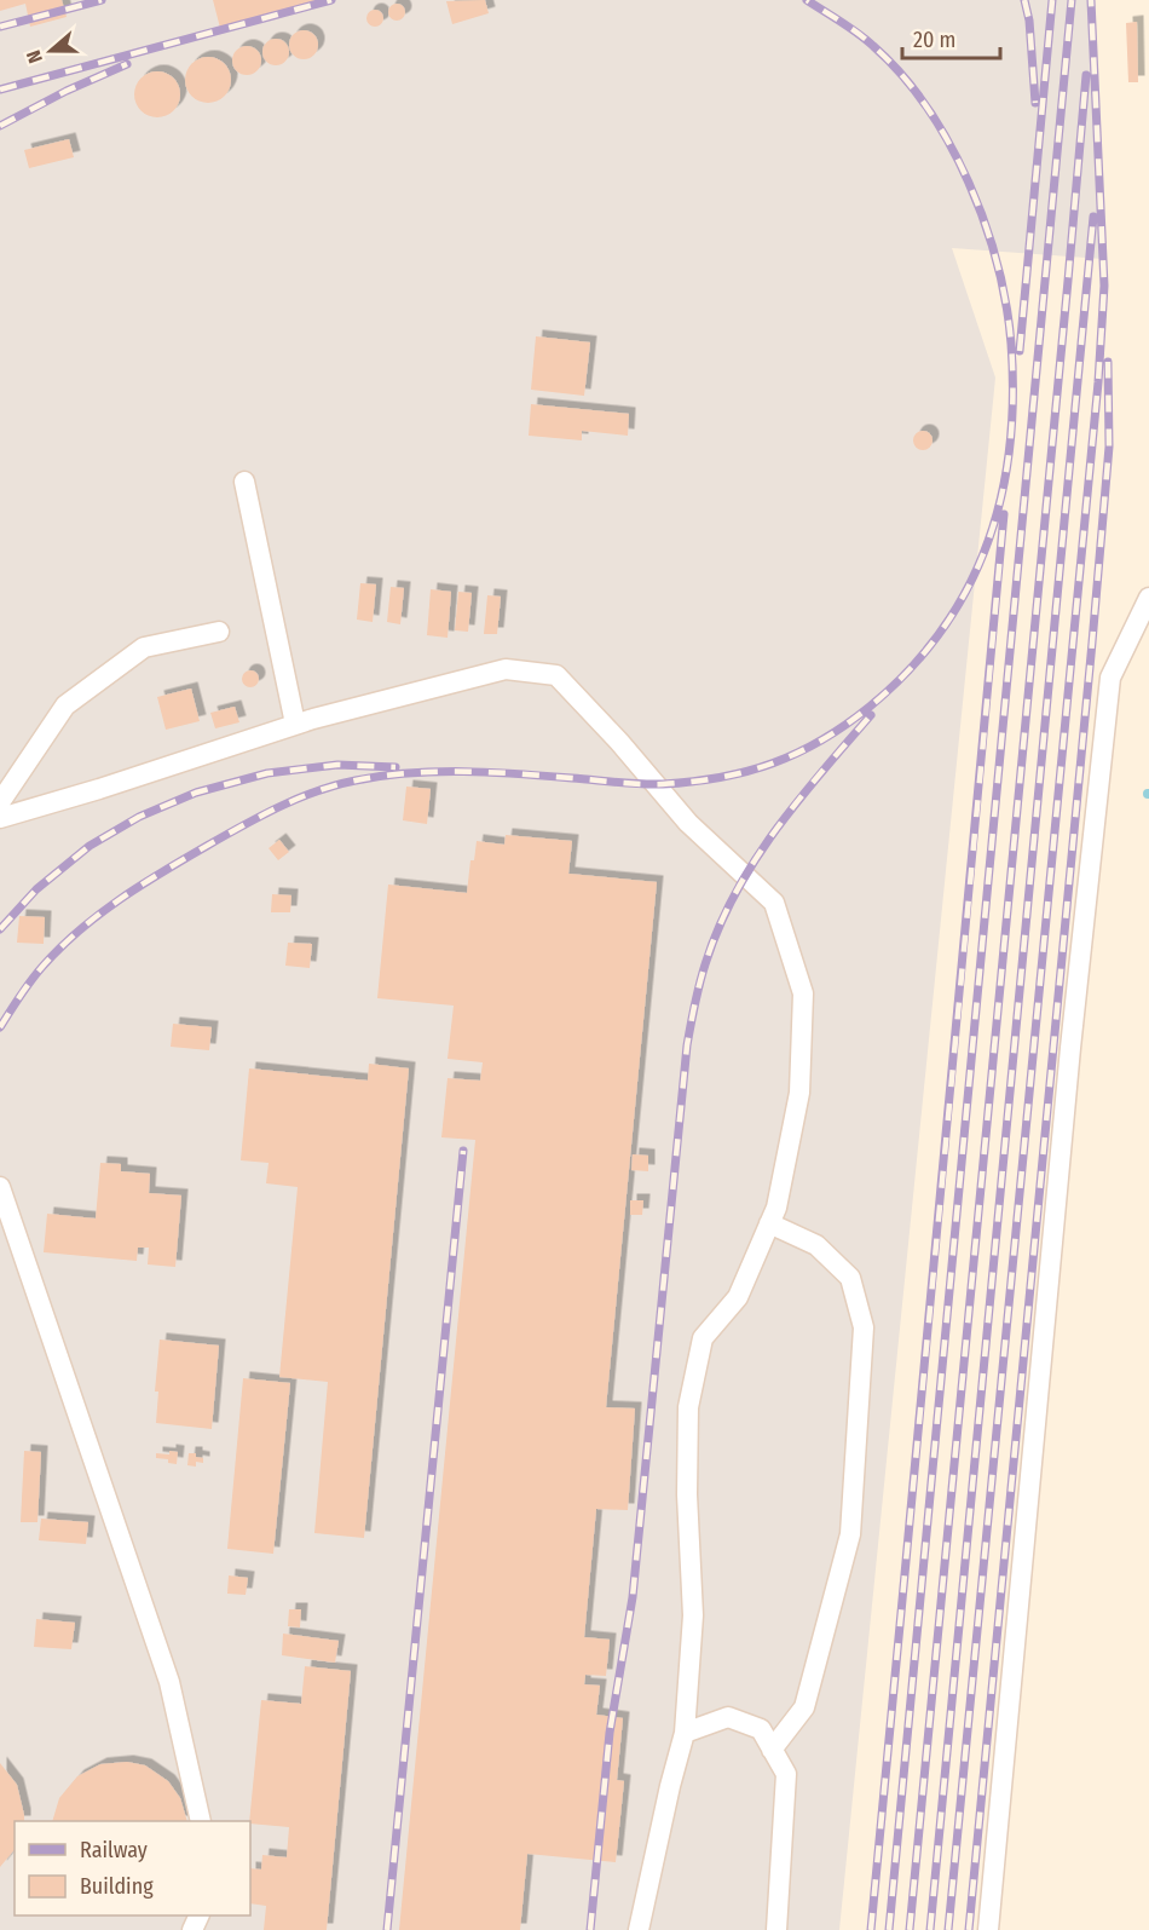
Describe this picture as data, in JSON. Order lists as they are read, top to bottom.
{
  "legend": ["Railway", "Building"],
  "scale_bar": "20 m",
  "north": "left"
}
